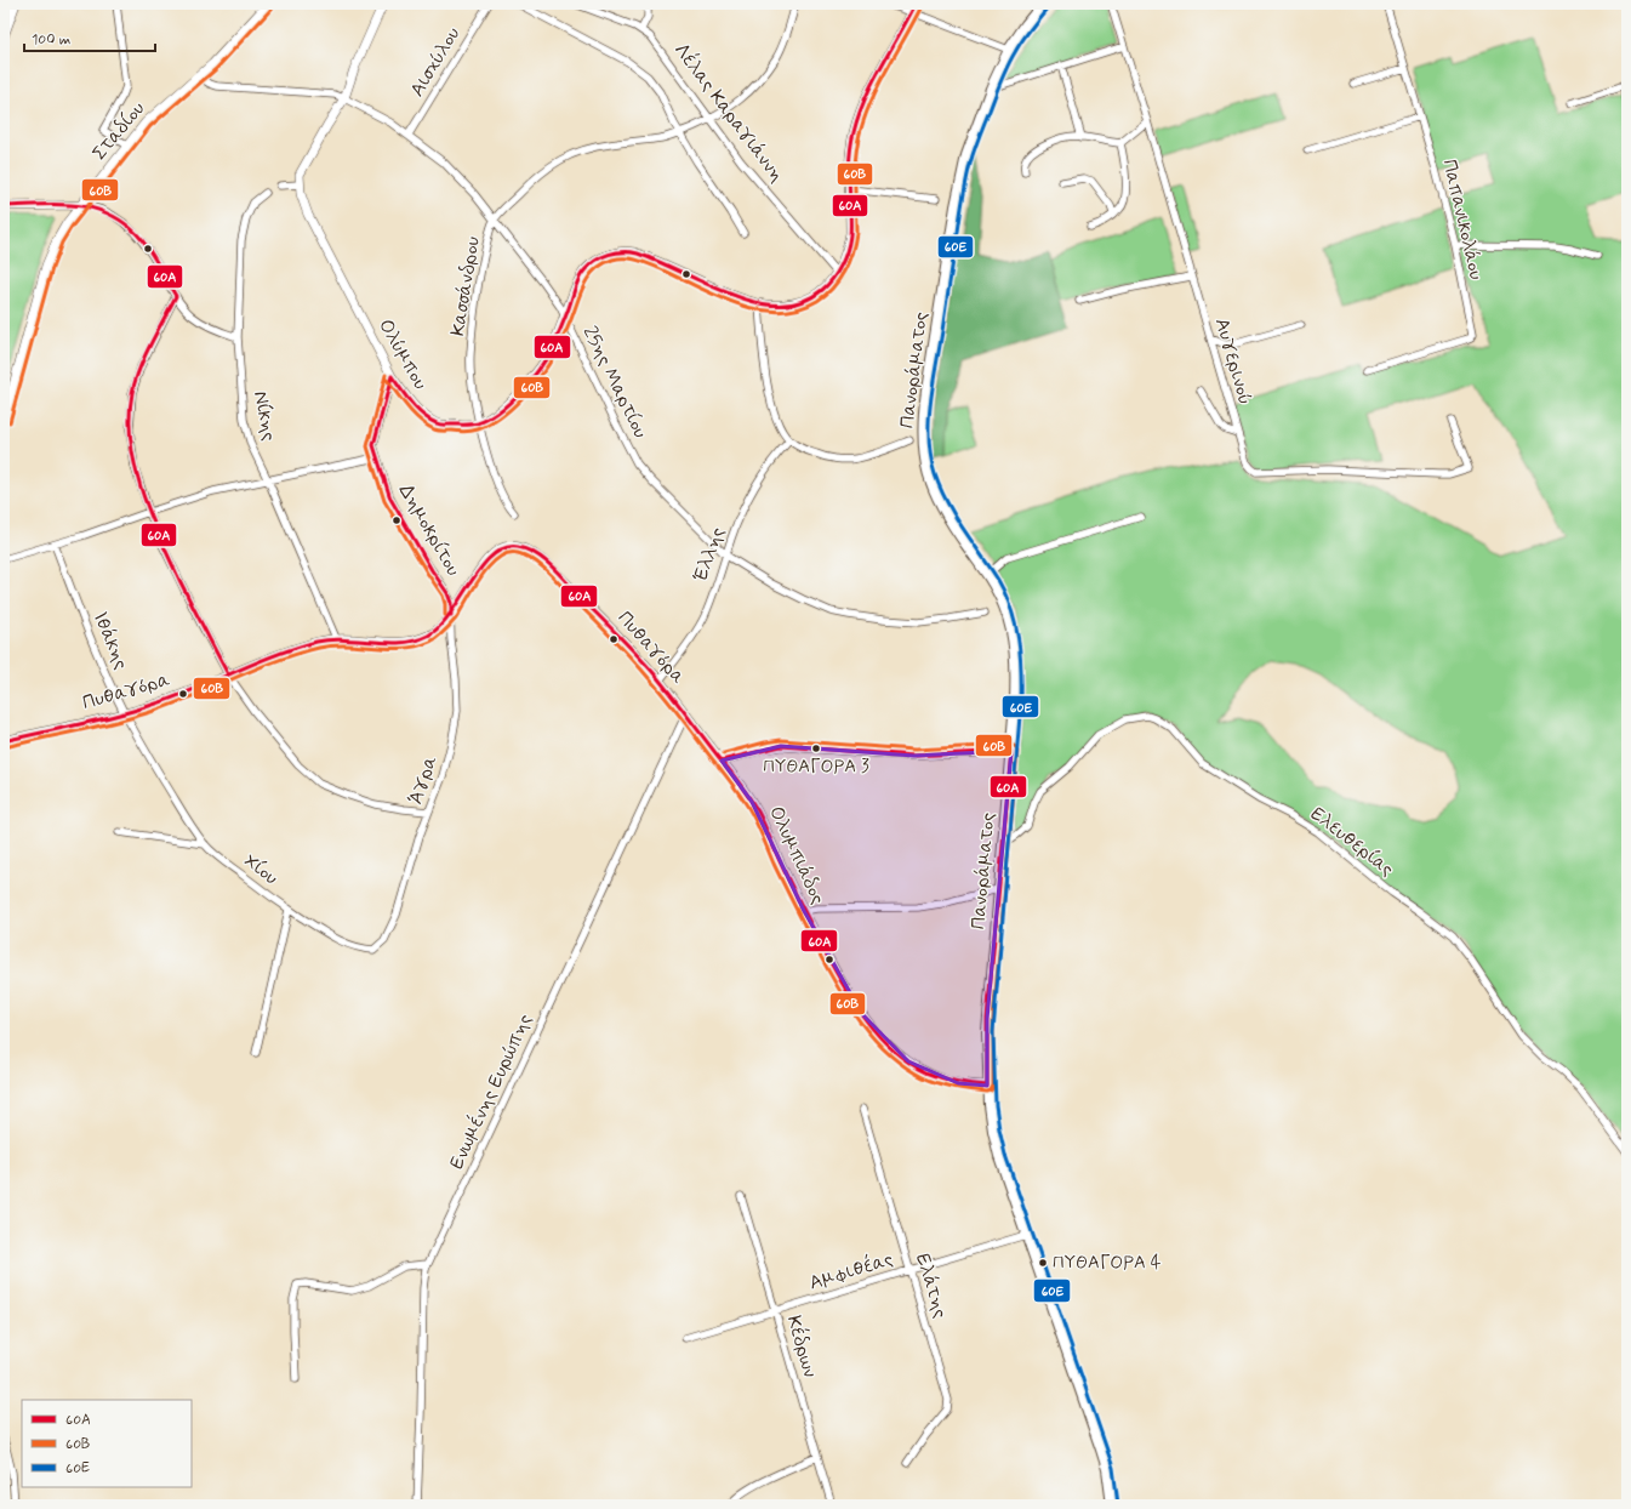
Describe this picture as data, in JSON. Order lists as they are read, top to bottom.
{
  "streets": {
    "main road": ["Πανοράματος"],
    "street": [
      "Αισχύλου",
      "Λέλας Καραγιάννη",
      "Σταδίου",
      "Παπανικολάου",
      "Κασσάνδρου",
      "Ολύμπου",
      "Αυγερινού",
      "25ης Μαρτίου",
      "Νίκης",
      "Δημοκρίτου",
      "Έλλης",
      "Ιθάκης",
      "Πυθαγόρα",
      "Άγρα",
      "Ελευθερίας",
      "Ολυμπιάδος",
      "Χίου",
      "Ενωμένης Ευρώπης",
      "Αμφιθέας",
      "Ελάτης",
      "Κέδρων"
    ]
  },
  "crossings": [
    ["Αισχύλου", "25ης Μαρτίου"],
    ["Λέλας Καραγιάννη", "Κασσάνδρου"],
    ["Λέλας Καραγιάννη", "Ολύμπου"],
    ["Σταδίου", "25ης Μαρτίου"],
    ["Κασσάνδρου", "Ολύμπου"],
    ["Κασσάνδρου", "25ης Μαρτίου"],
    ["Ολύμπου", "25ης Μαρτίου"],
    ["Ολύμπου", "Δημοκρίτου"],
    ["Πανοράματος", "Ελευθερίας"],
    ["Πανοράματος", "Ολυμπιάδος"],
    ["Πανοράματος", "Αμφιθέας"],
    ["25ης Μαρτίου", "Έλλης"],
    ["Νίκης", "Πυθαγόρα"],
    ["Δημοκρίτου", "Πυθαγόρα"],
    ["Δημοκρίτου", "Άγρα"],
    ["Έλλης", "Πυθαγόρα"],
    ["Ιθάκης", "Πυθαγόρα"],
    ["Ιθάκης", "Χίου"],
    ["Πυθαγόρα", "Άγρα"],
    ["Πυθαγόρα", "Ολυμπιάδος"],
    ["Πυθαγόρα", "Ενωμένης Ευρώπης"],
    ["Άγρα", "Χίου"],
    ["Αμφιθέας", "Ελάτης"],
    ["Αμφιθέας", "Κέδρων"]
  ],
  "places": ["ΠΥΘΑΓΟΡΑ 3", "ΠΥΘΑΓΟΡΑ 4"],
  "lines": ["transit line 60Α", "transit line 60Β", "transit line 60Ε"],
  "legend": ["60Α", "60Β", "60Ε"],
  "scale_bar": "100 m"
}
